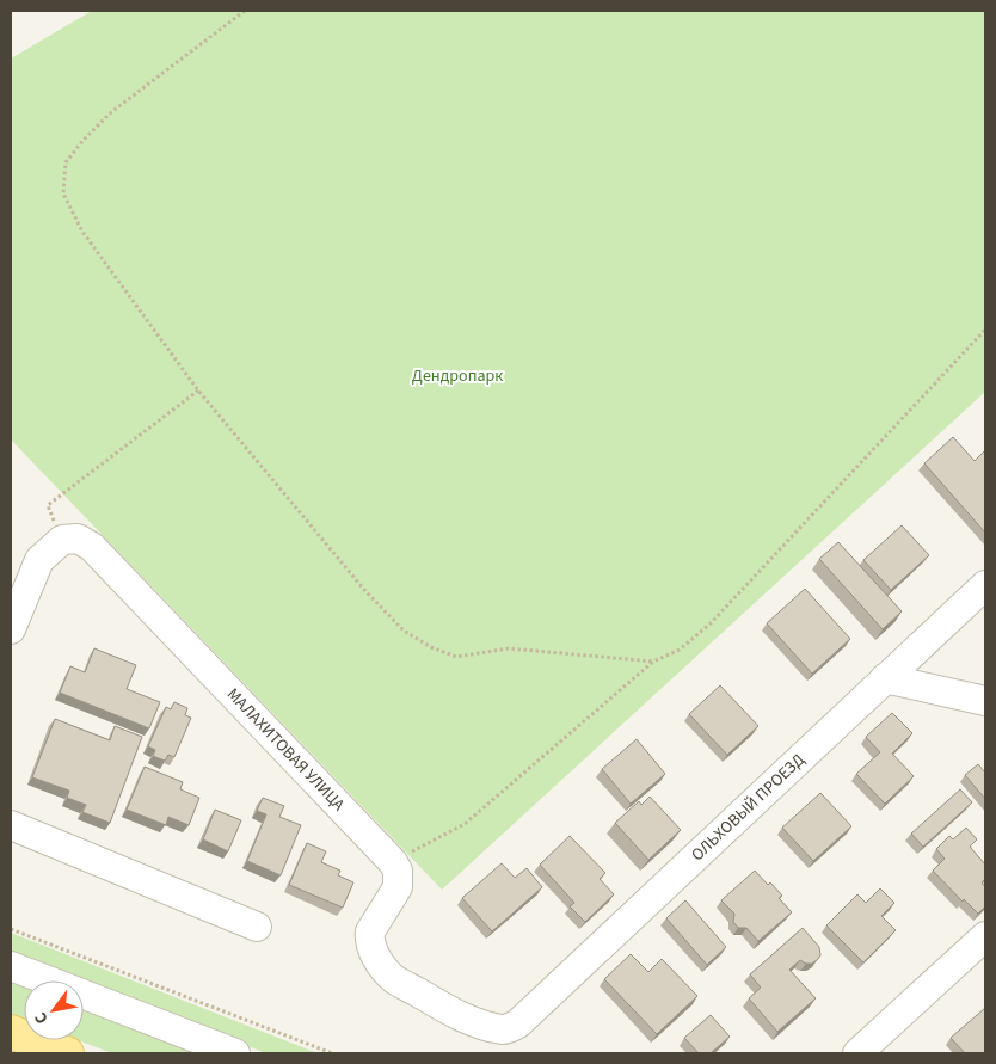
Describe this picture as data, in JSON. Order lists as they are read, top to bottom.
{
  "streets": {
    "street": ["МАЛАХИТОВАЯ УЛИЦА", "ОЛЬХОВЫЙ ПРОЕЗД"]
  },
  "crossings": [
    ["МАЛАХИТОВАЯ УЛИЦА", "ОЛЬХОВЫЙ ПРОЕЗД"]
  ],
  "parks": ["Дендропарк"],
  "north": "bottom left"
}
